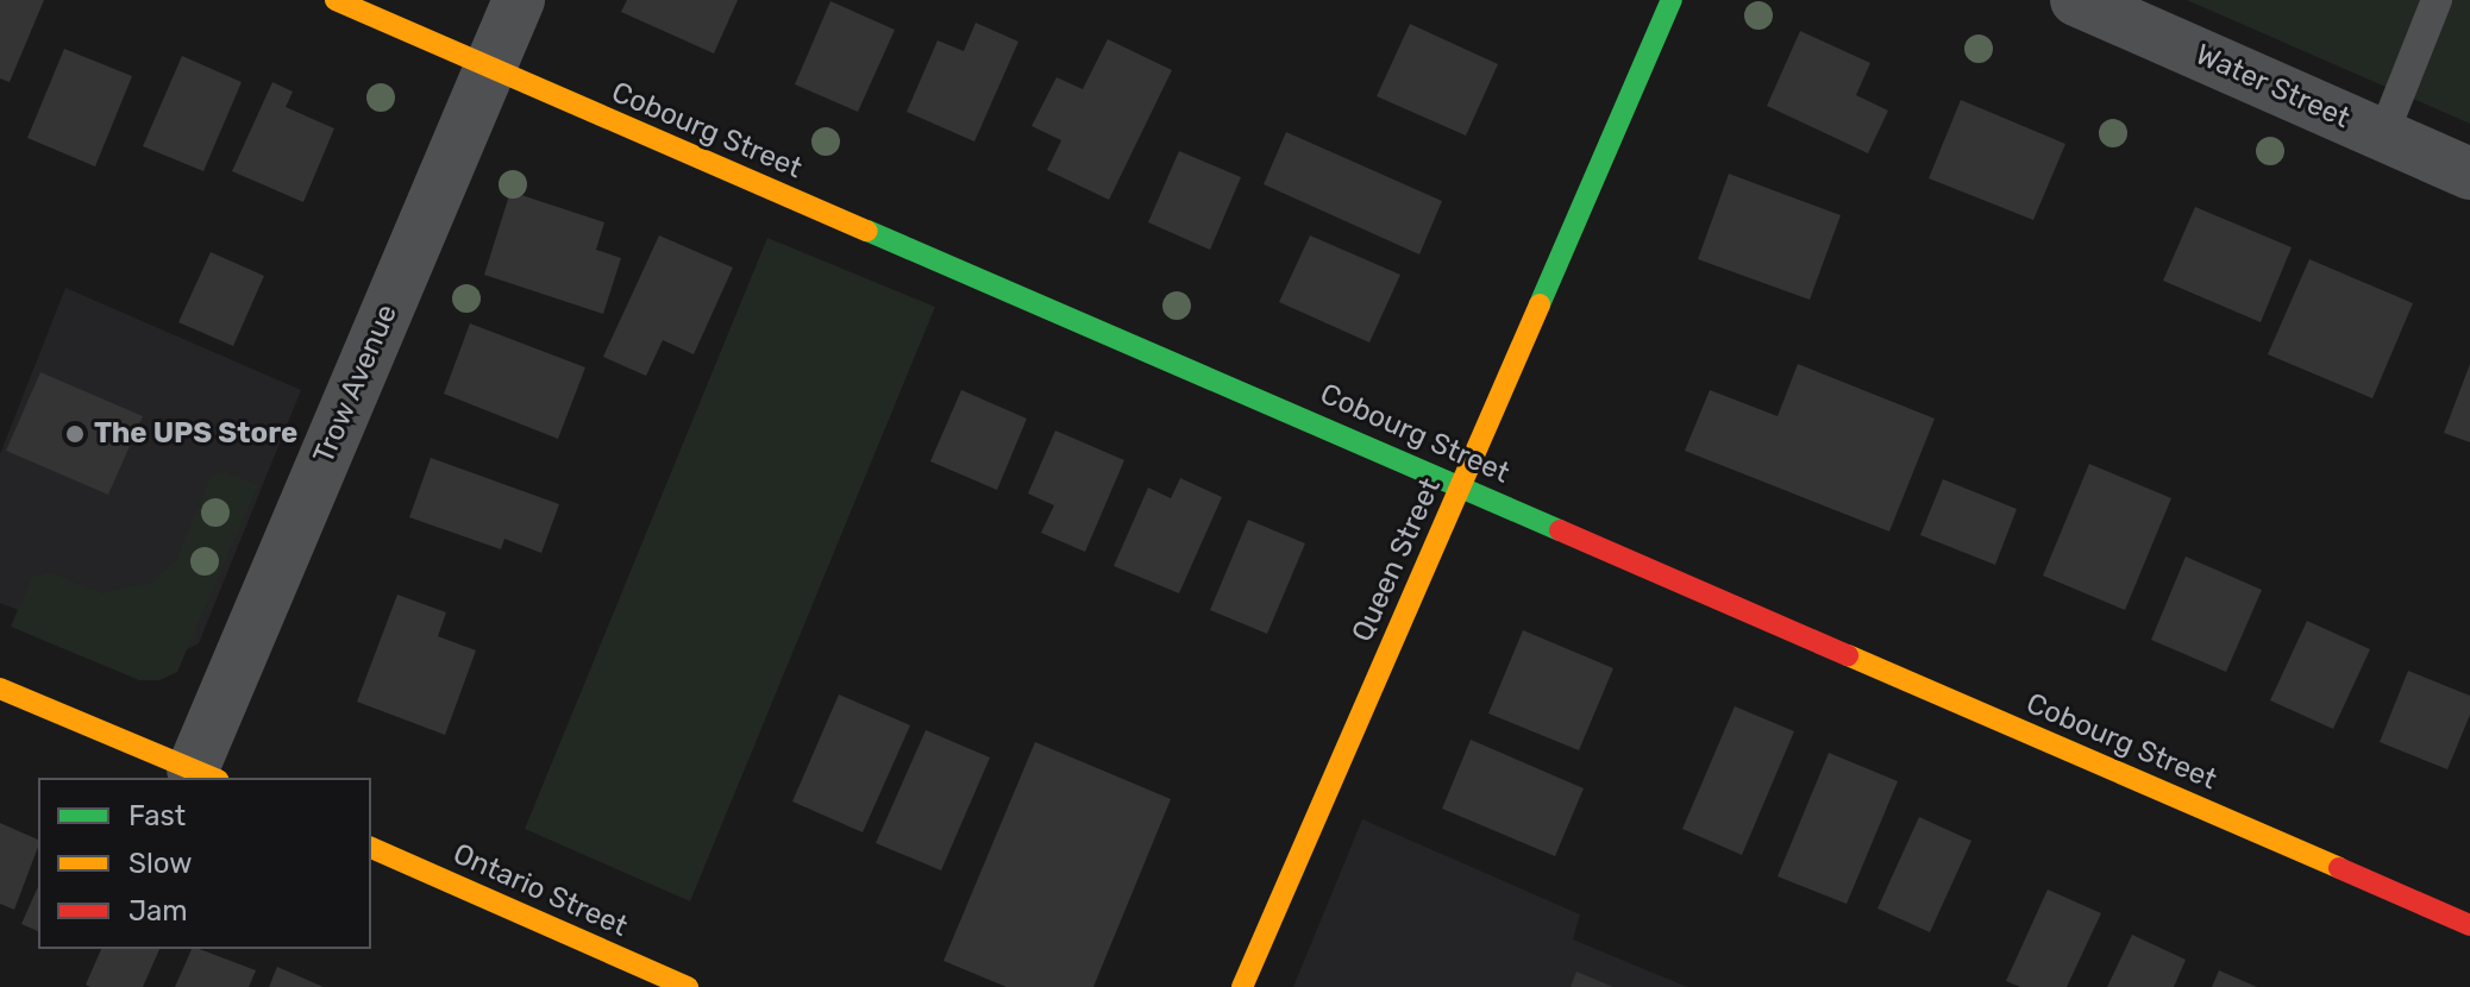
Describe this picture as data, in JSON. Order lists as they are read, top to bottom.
{
  "streets": {
    "street": [
      "Water Street",
      "Cobourg Street",
      "Trow Avenue",
      "Queen Street",
      "Ontario Street"
    ]
  },
  "crossings": [
    ["Cobourg Street", "Trow Avenue"],
    ["Cobourg Street", "Queen Street"]
  ],
  "places": ["The UPS Store"],
  "legend": ["Fast", "Slow", "Jam"]
}
